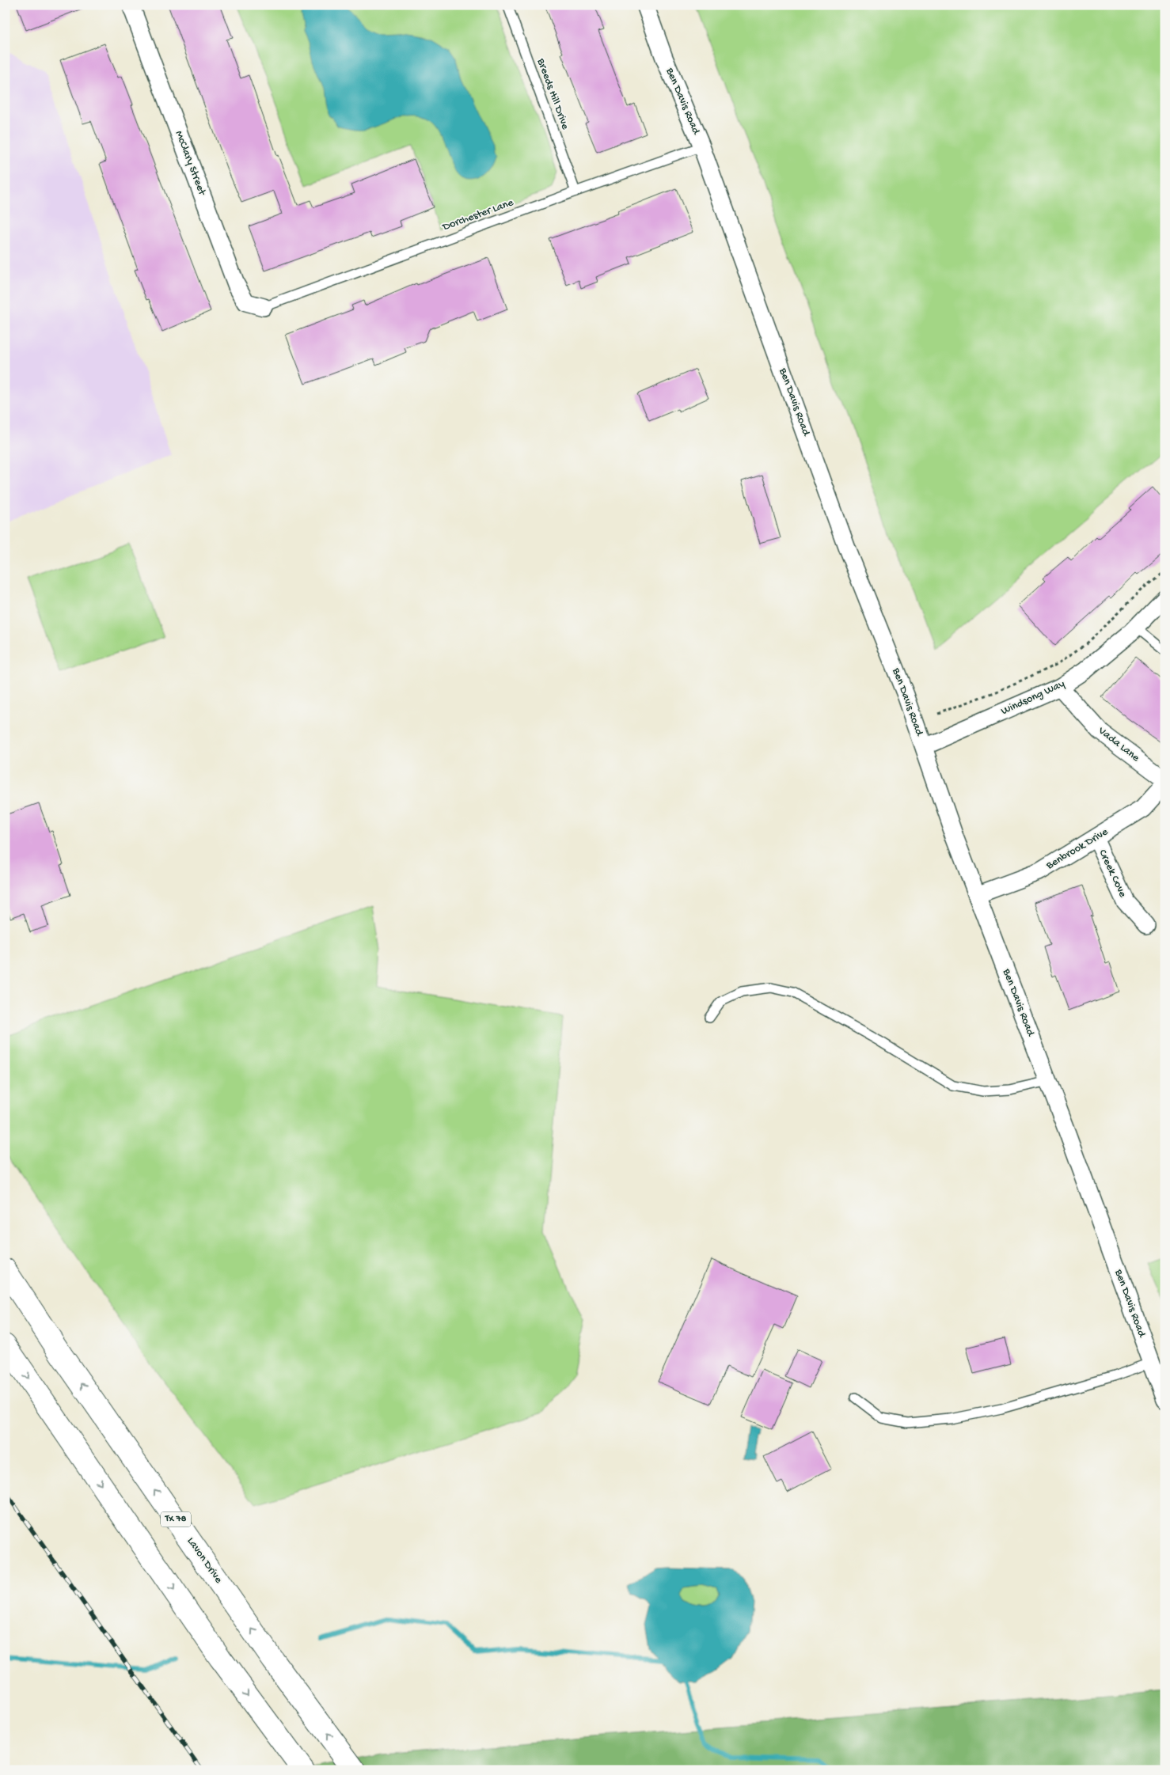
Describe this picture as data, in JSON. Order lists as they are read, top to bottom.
{
  "streets": {
    "main road": ["TX 78", "Lavon Drive"],
    "street": [
      "Ben Davis Road",
      "McClary Street",
      "Windsong Way",
      "Vada Lane",
      "Benbrook Drive",
      "Creek Cove"
    ],
    "lane": ["Breeds Hill Drive", "Dorchester Lane"]
  },
  "crossings": [
    ["Breeds Hill Drive", "Dorchester Lane"],
    ["Ben Davis Road", "Dorchester Lane"],
    ["Ben Davis Road", "Windsong Way"],
    ["Ben Davis Road", "Benbrook Drive"],
    ["McClary Street", "Dorchester Lane"],
    ["Windsong Way", "Vada Lane"],
    ["Benbrook Drive", "Creek Cove"]
  ]
}
